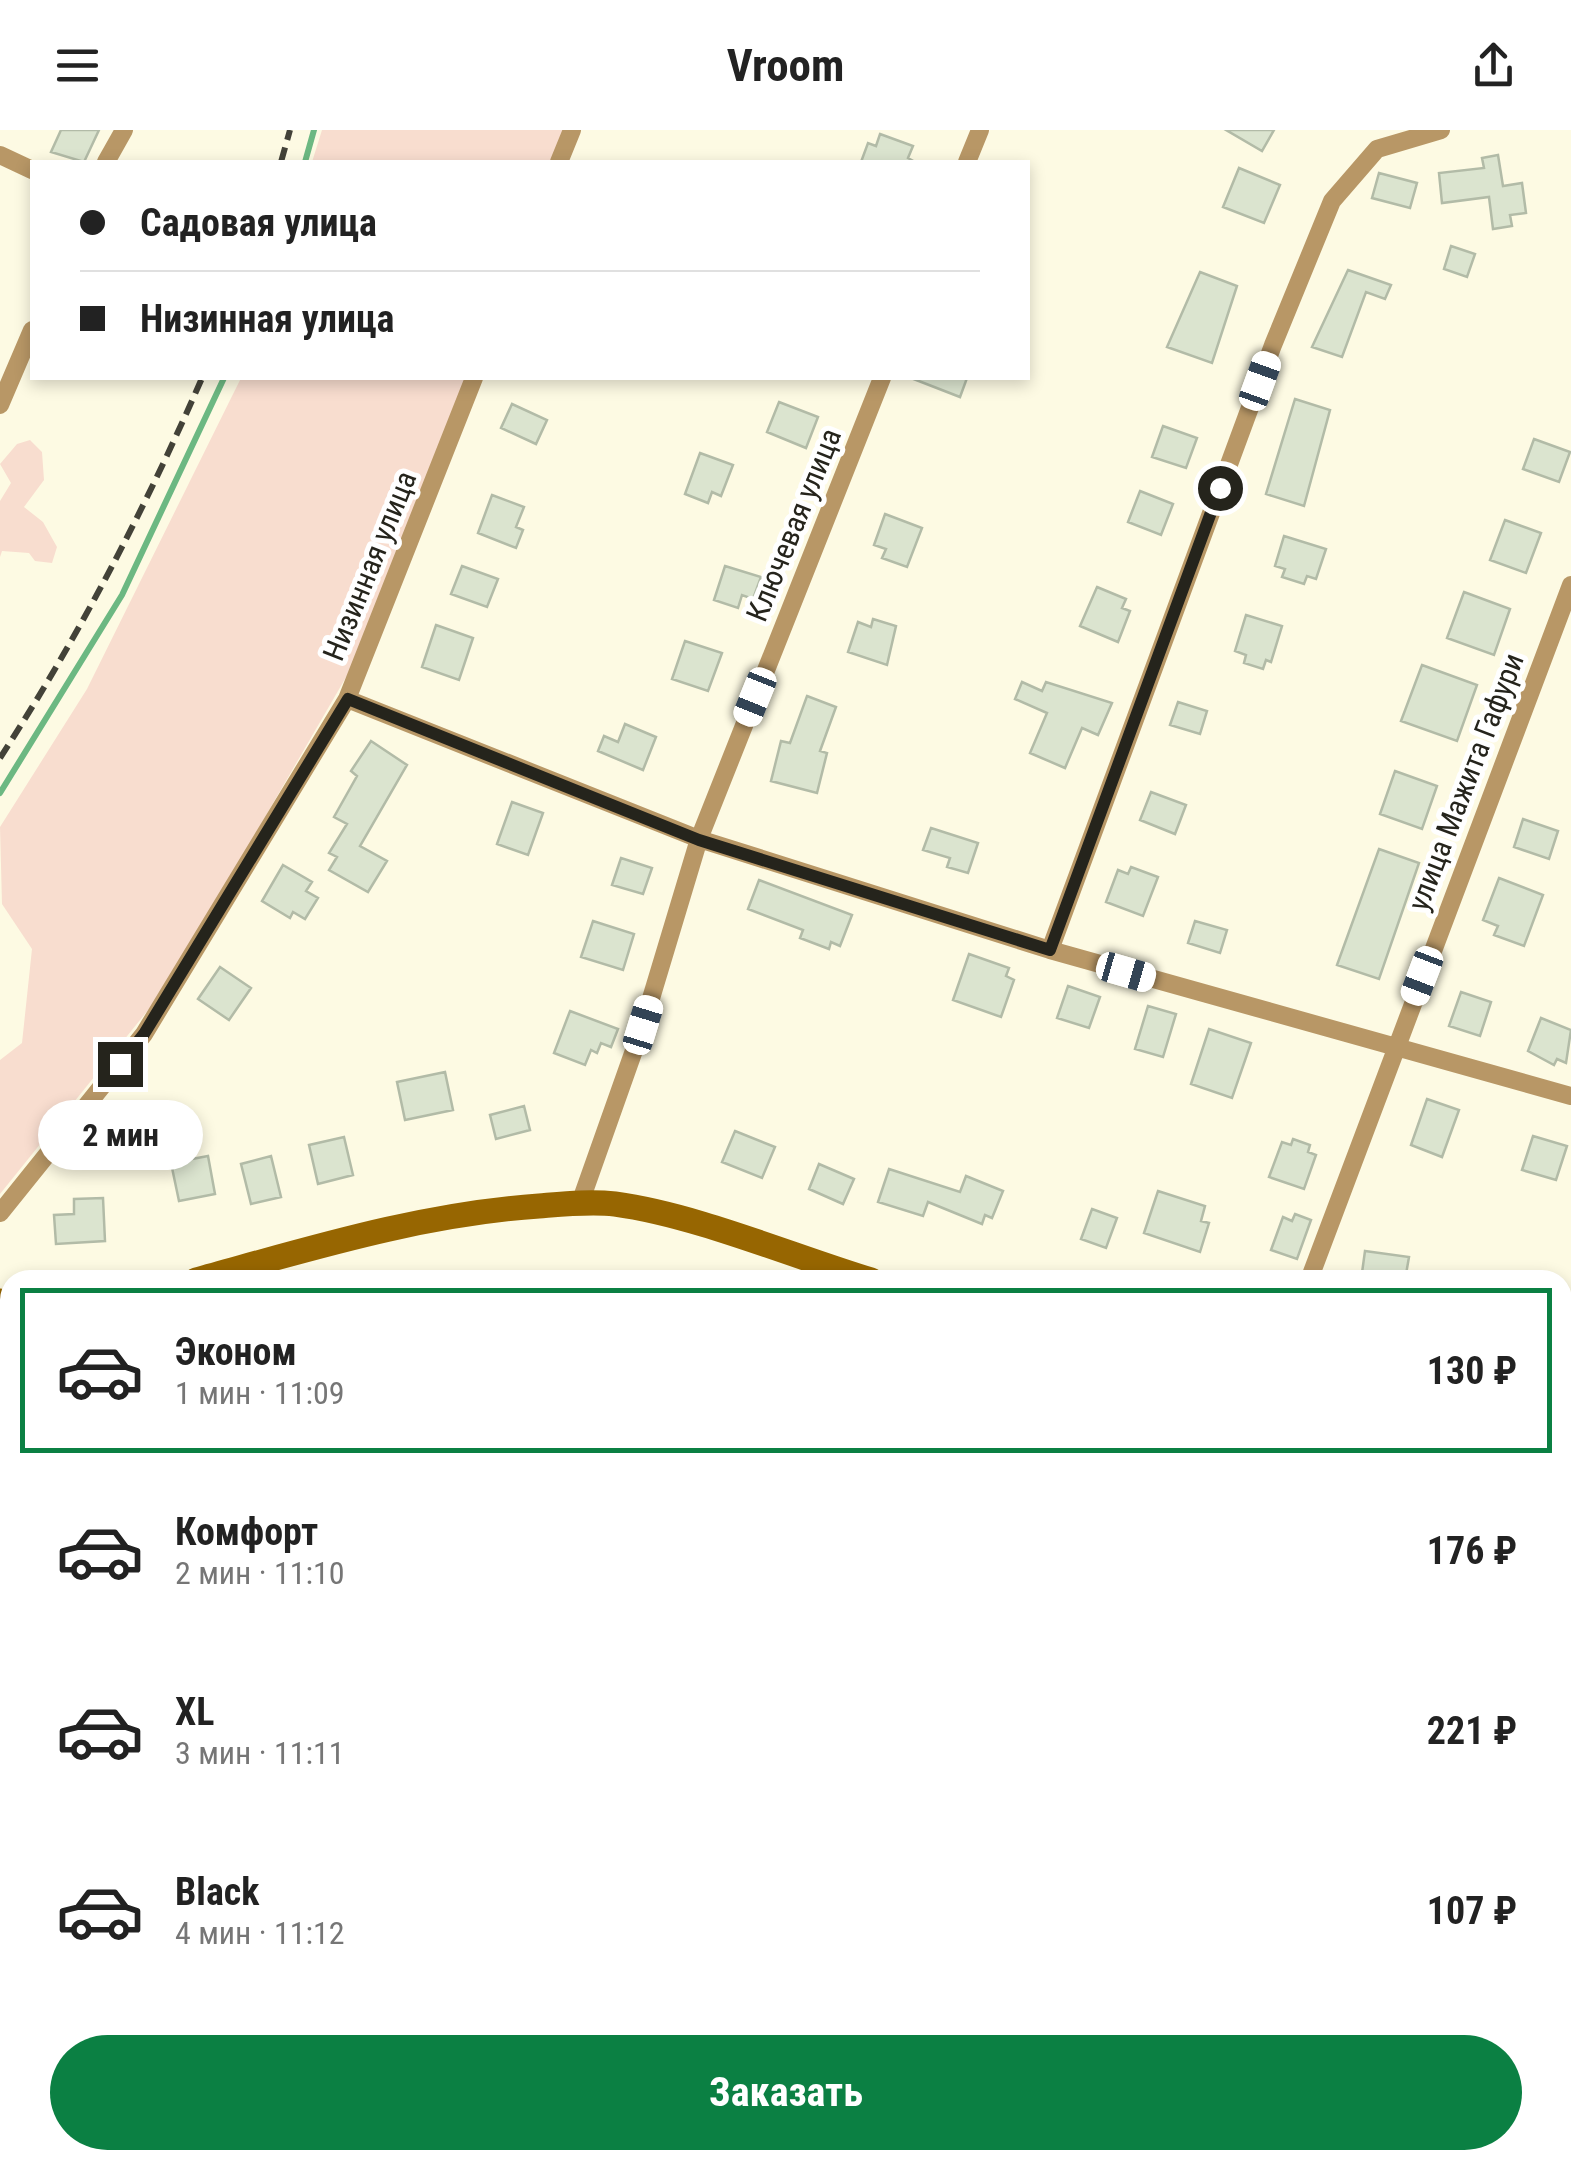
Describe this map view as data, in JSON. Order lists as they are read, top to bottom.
{
  "streets": {
    "street": ["Ключевая улица", "Низинная улица", "улица Мажита Гафури"]
  },
  "page": {
    "header": "Vroom",
    "banner": ["Садовая улица", "Низинная улица"],
    "bubble": "2 мин",
    "list": [
      {
        "name": "Эконом",
        "note": "1 мин · 11:09",
        "value": "130 ₽"
      },
      {
        "name": "Комфорт",
        "note": "2 мин · 11:10",
        "value": "176 ₽"
      },
      {
        "name": "XL",
        "note": "3 мин · 11:11",
        "value": "221 ₽"
      },
      {
        "name": "Black",
        "note": "4 мин · 11:12",
        "value": "107 ₽"
      }
    ],
    "buttons": "Заказать"
  }
}
